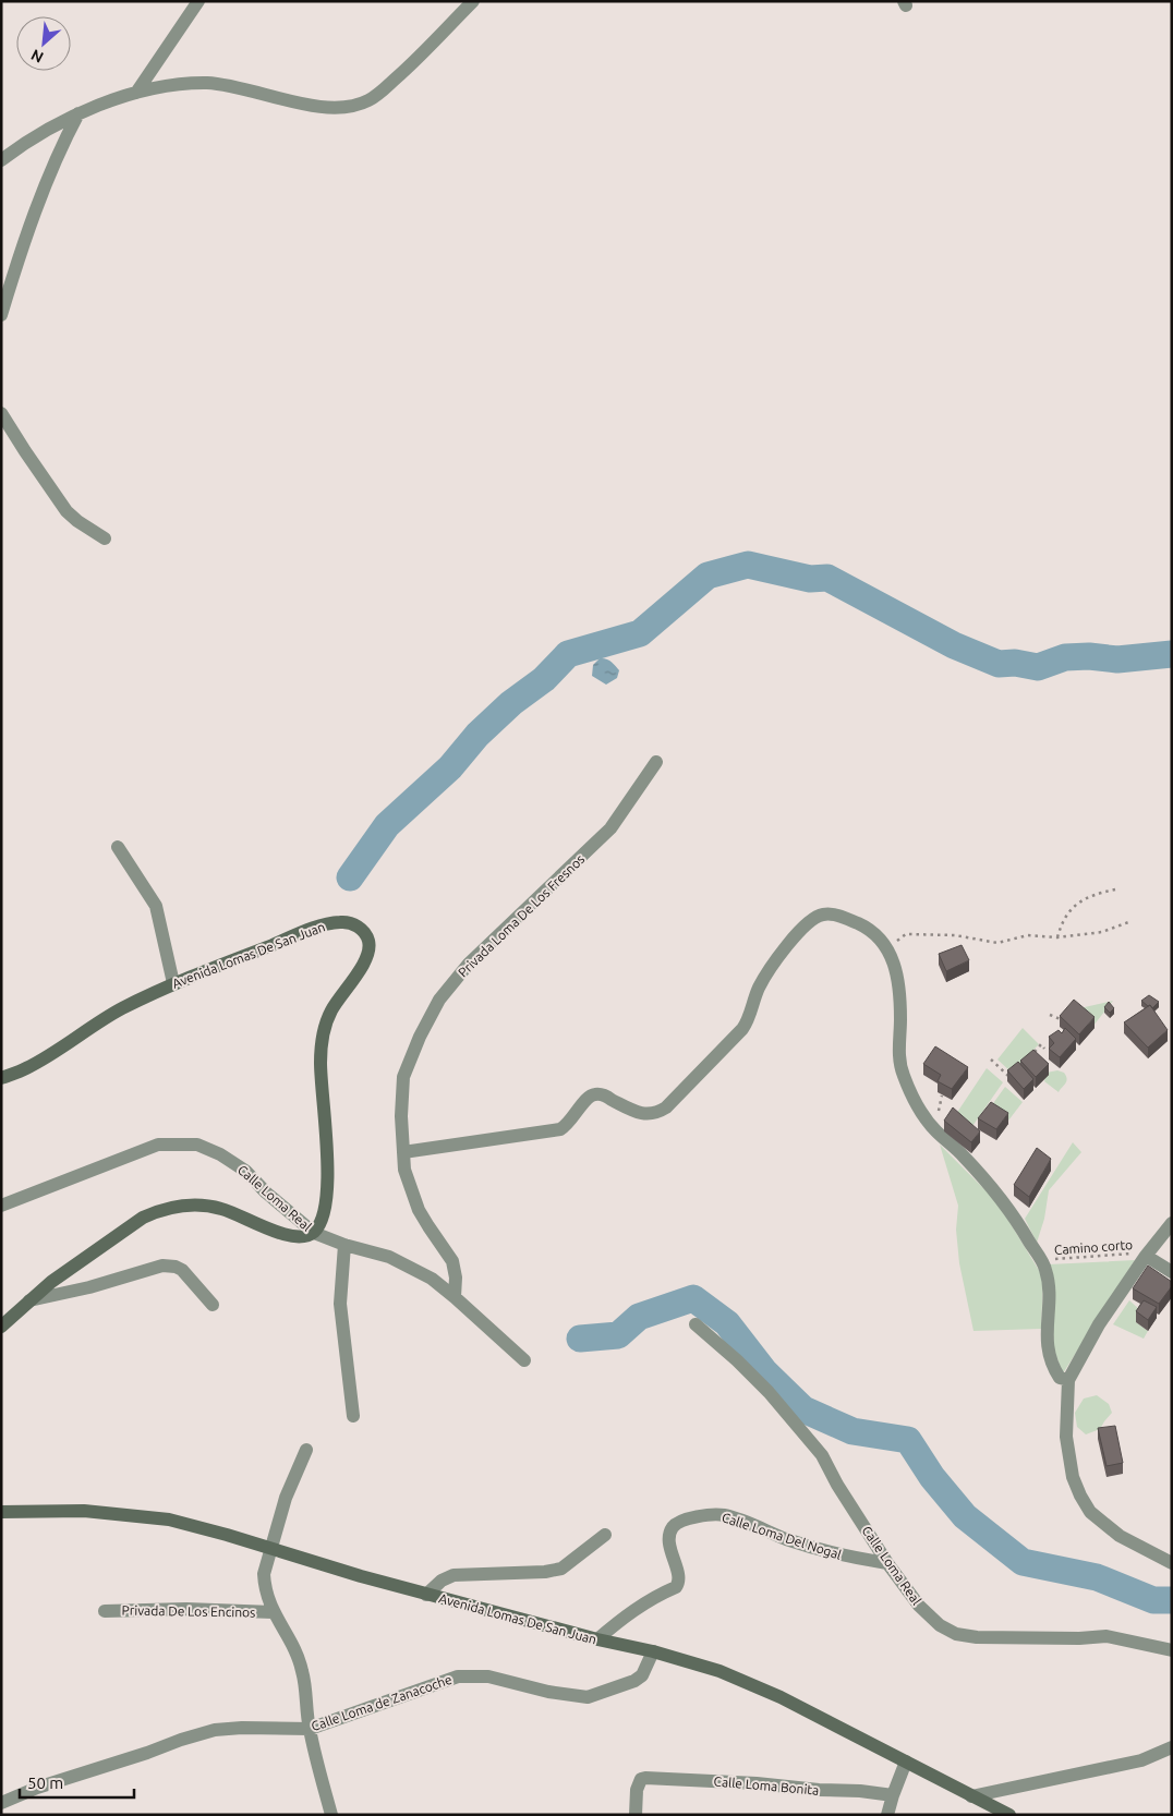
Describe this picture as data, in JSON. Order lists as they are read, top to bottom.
{
  "streets": {
    "main road": ["Avenida Lomas De San Juan"],
    "street": [
      "Privada Loma De Los Fresnos",
      "Calle Loma Real",
      "Calle Loma Del Nogal",
      "Privada De Los Encinos",
      "Calle Loma de Zanacoche",
      "Calle Loma Bonita"
    ],
    "path": ["Camino corto"]
  },
  "crossings": [
    ["Privada Loma De Los Fresnos", "Calle Loma Real"],
    ["Avenida Lomas De San Juan", "Calle Loma Real"],
    ["Avenida Lomas De San Juan", "Calle Loma Del Nogal"],
    ["Avenida Lomas De San Juan", "Calle Loma de Zanacoche"],
    ["Calle Loma Real", "Calle Loma Del Nogal"]
  ],
  "scale_bar": "50 m",
  "north": "bottom left"
}
